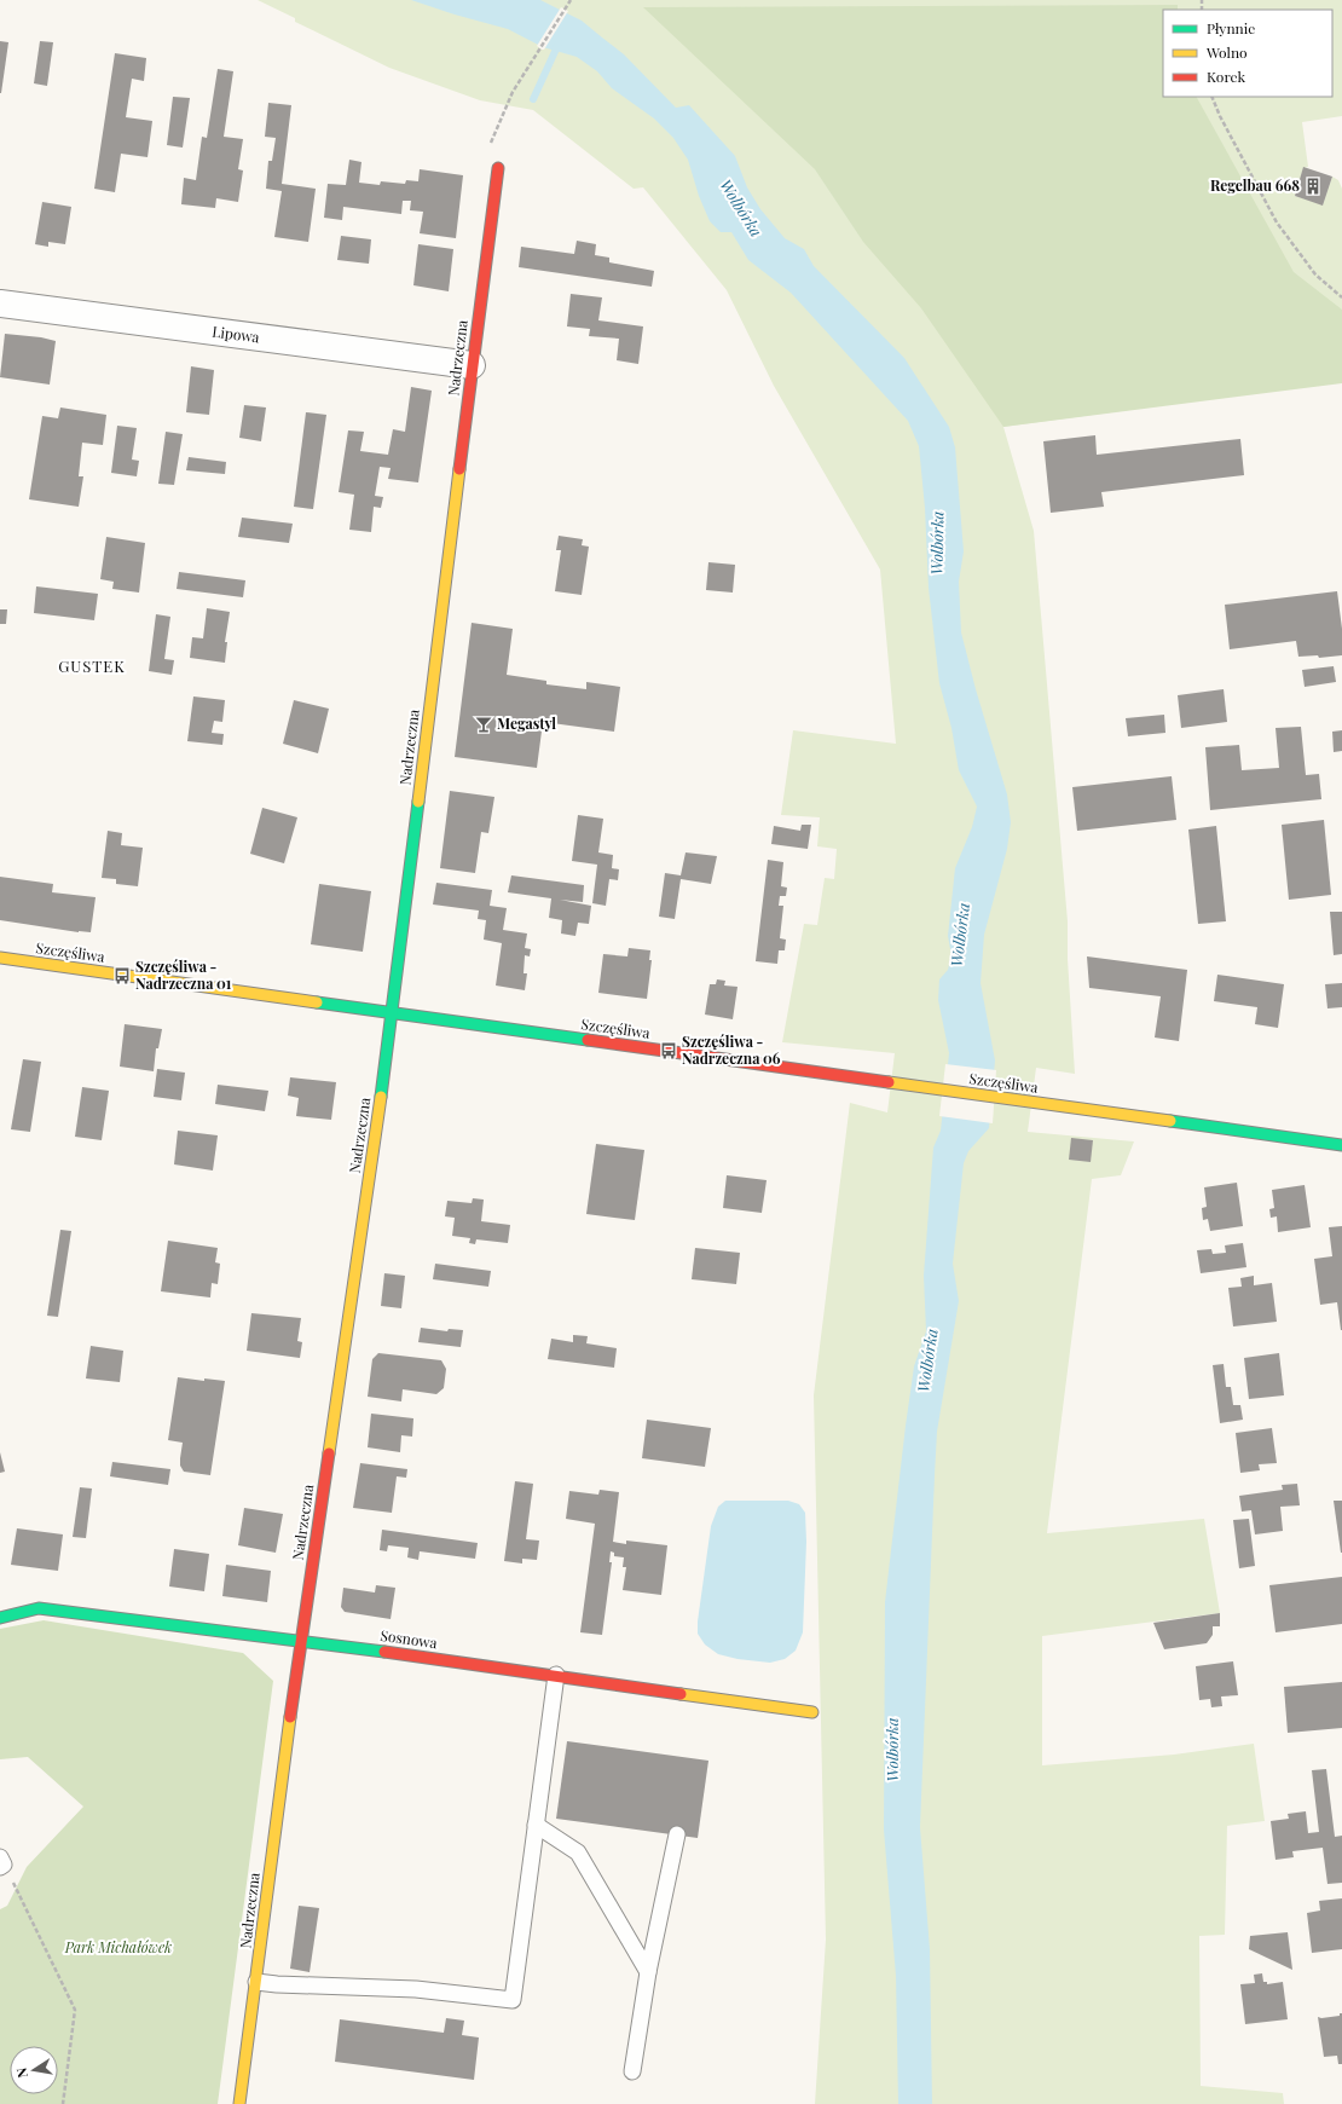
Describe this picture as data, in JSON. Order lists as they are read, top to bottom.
{
  "streets": {
    "street": [
      "Lipowa",
      "Nadrzeczna",
      "Szczęśliwa",
      "Sosnowa"
    ]
  },
  "crossings": [
    ["Lipowa", "Nadrzeczna"],
    ["Nadrzeczna", "Szczęśliwa"],
    ["Nadrzeczna", "Sosnowa"]
  ],
  "districts": ["GUSTEK"],
  "water": ["Wolbórka"],
  "parks": ["Park Michałówek"],
  "places": {
    "building": ["Regelbau 668"],
    "bar": ["Megastyl"],
    "bus stop": ["Szczęśliwa - Nadrzeczna 01", "Szczęśliwa - Nadrzeczna 06"]
  },
  "legend": ["Płynnie", "Wolno", "Korek"],
  "north": "left"
}
